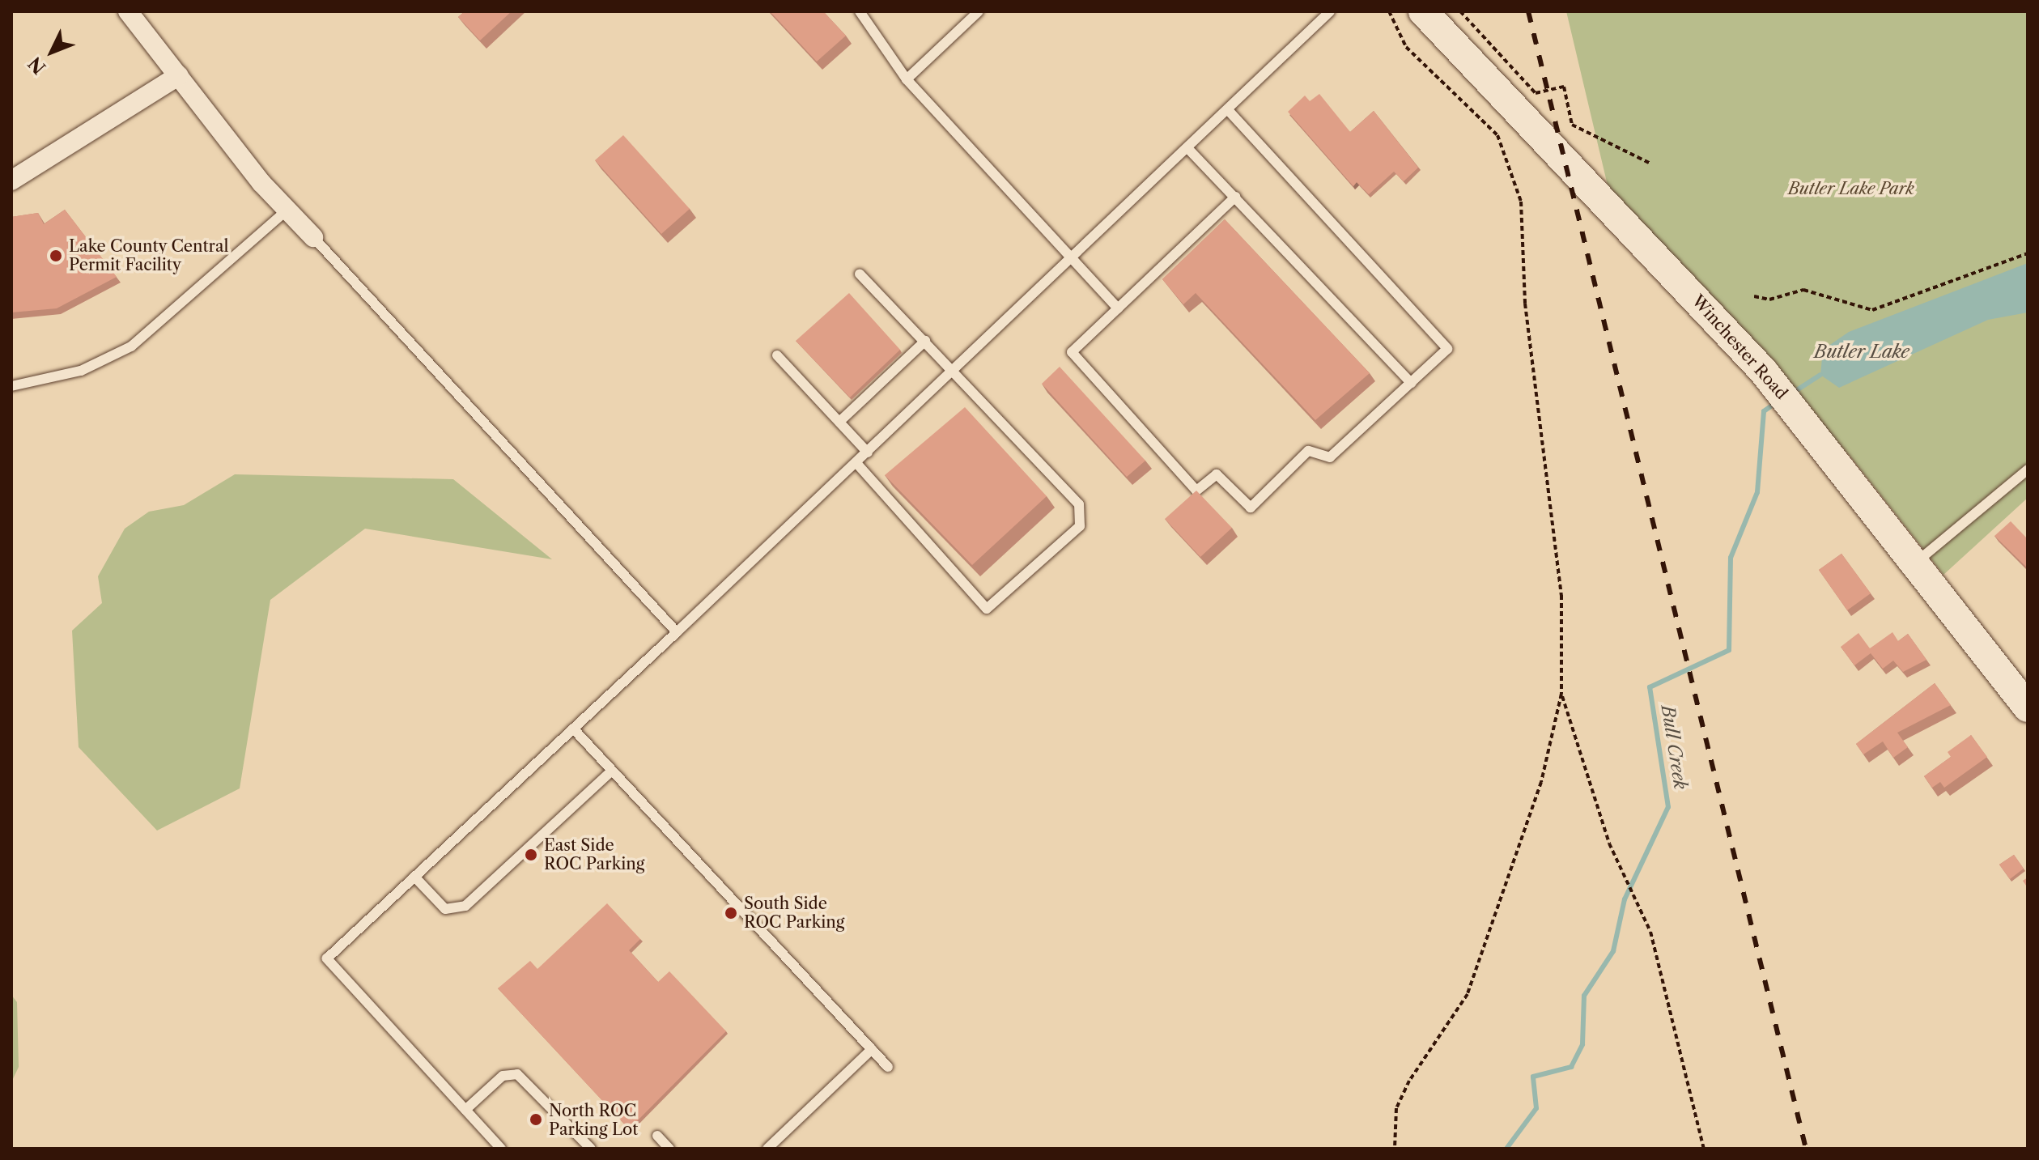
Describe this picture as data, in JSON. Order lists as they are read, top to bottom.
{
  "streets": {
    "main road": ["Winchester Road"]
  },
  "water": ["Butler Lake", "Bull Creek"],
  "parks": ["Butler Lake Park"],
  "places": [
    "Lake County Central Permit Facility",
    "East Side ROC Parking",
    "South Side ROC Parking",
    "North ROC Parking Lot"
  ],
  "north": "bottom left"
}
